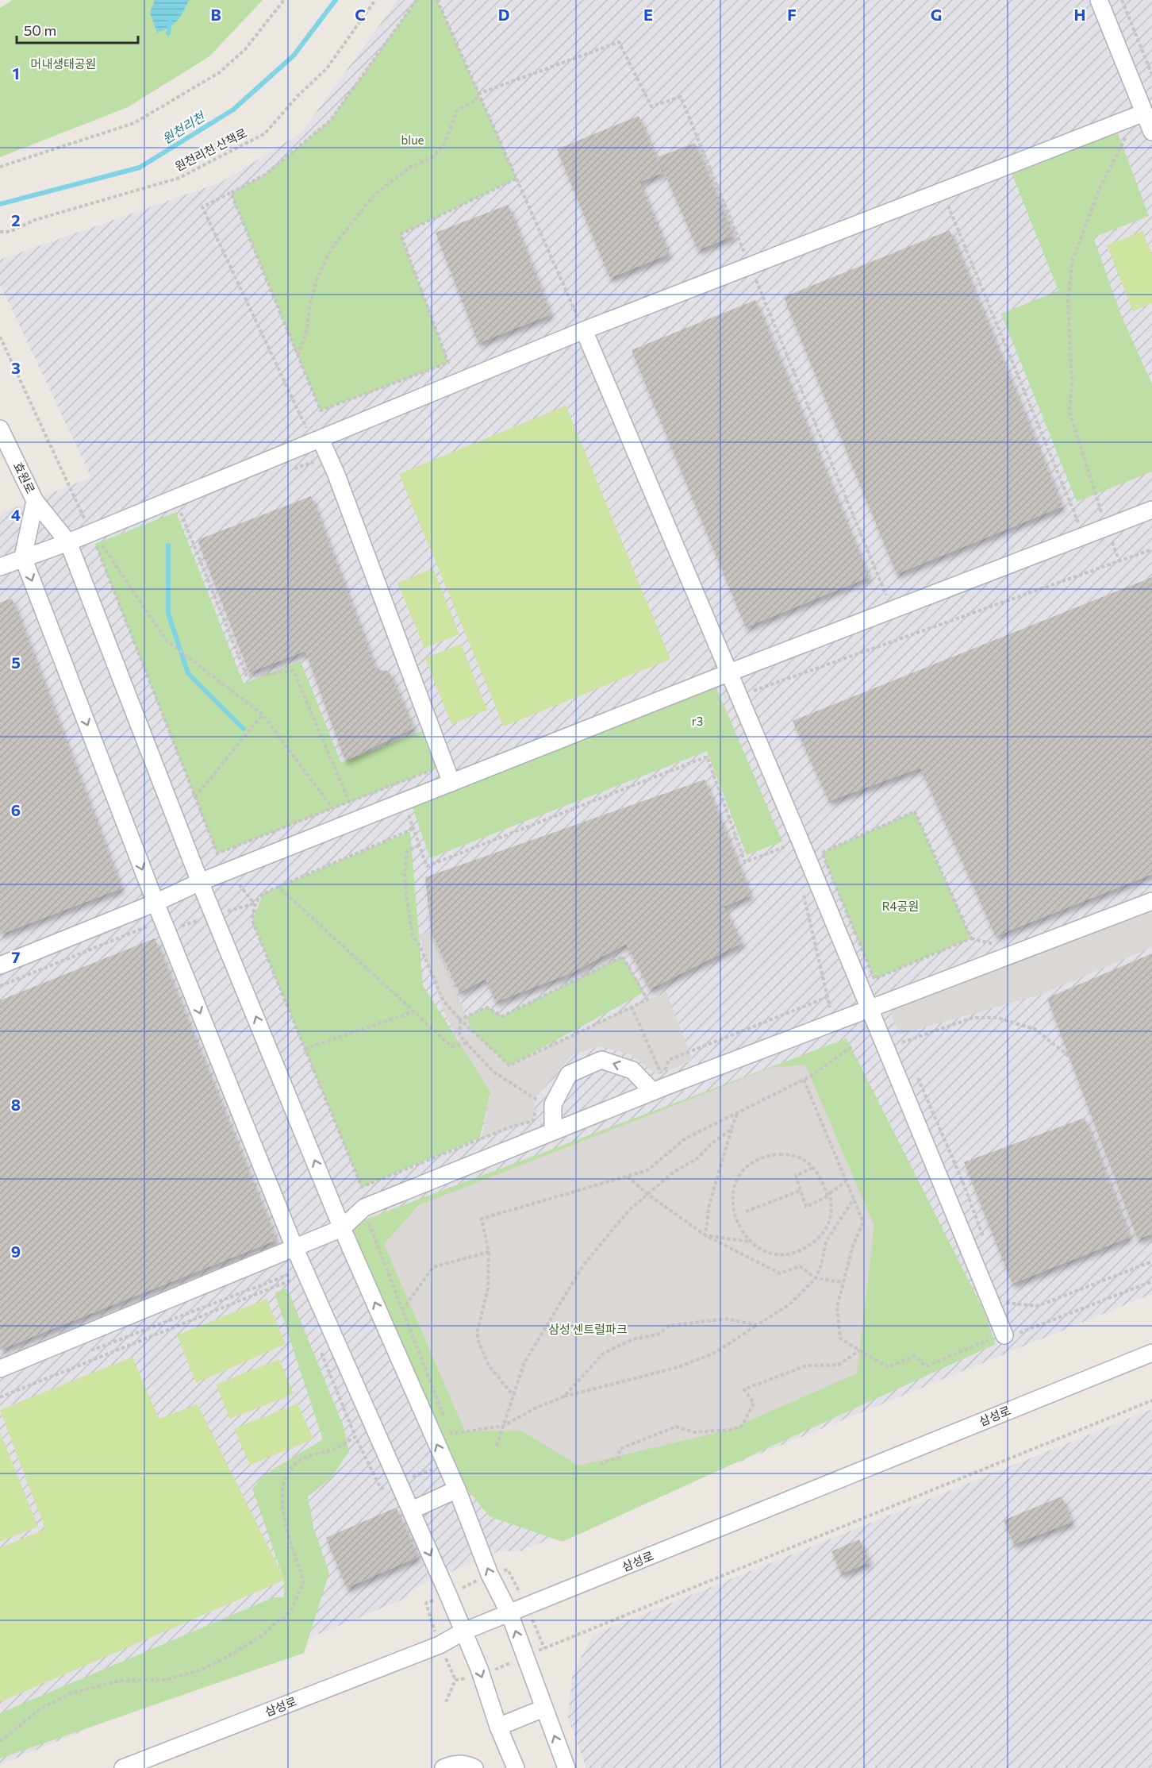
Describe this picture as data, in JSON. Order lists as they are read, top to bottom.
{
  "streets": {
    "street": ["효원로", "삼성로"],
    "path": ["원천리천 산책로"]
  },
  "crossings": [
    ["효원로", "삼성로"]
  ],
  "water": ["원천리천"],
  "parks": [
    "머내생태공원",
    "blue",
    "r3",
    "R4공원",
    "삼성 센트럴파크"
  ],
  "scale_bar": "50 m",
  "grid": {
    "columns": [
      "B",
      "C",
      "D",
      "E",
      "F",
      "G",
      "H"
    ],
    "rows": [
      "1",
      "2",
      "3",
      "4",
      "5",
      "6",
      "7",
      "8",
      "9"
    ]
  }
}
